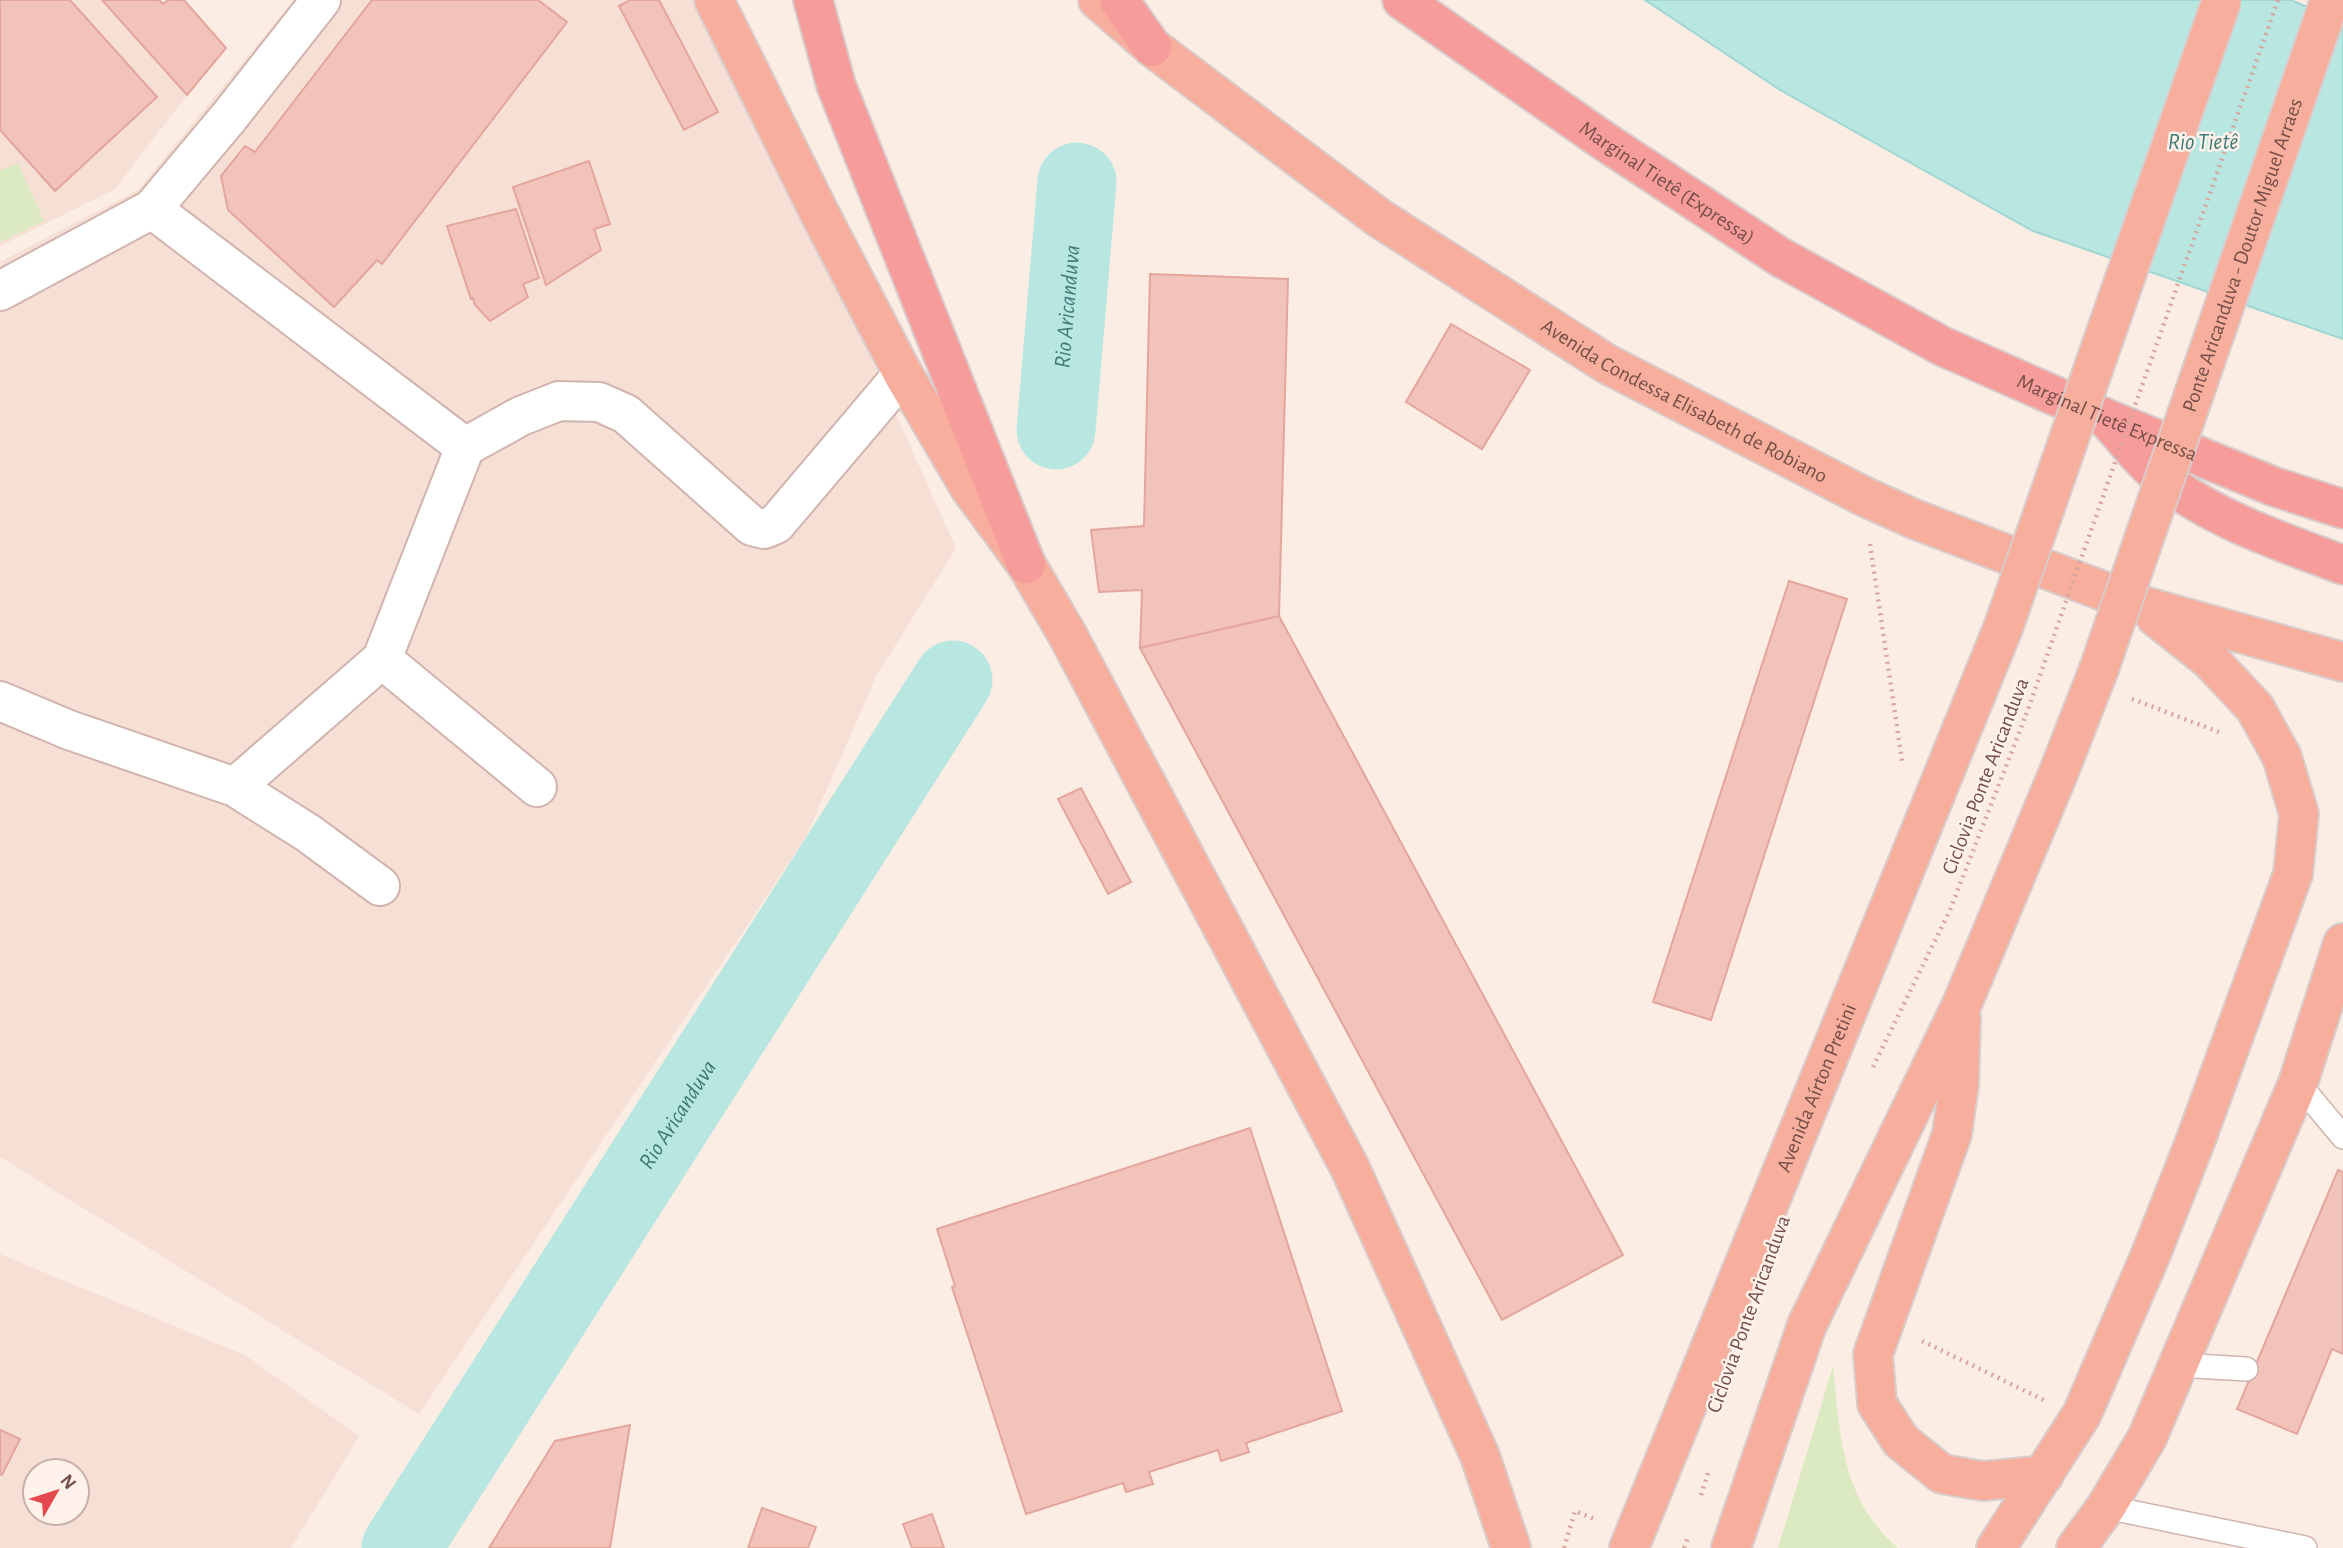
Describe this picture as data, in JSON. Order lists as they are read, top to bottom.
{
  "streets": {
    "highway": [
      "Marginal Tietê (Expressa)",
      "Ponte Aricanduva - Doutor Miguel Arraes",
      "Avenida Condessa Elisabeth de Robiano",
      "Marginal Tietê Expressa",
      "Avenida Aírton Pretini"
    ],
    "path": ["Ciclovia Ponte Aricanduva"]
  },
  "crossings": [
    ["Marginal Tietê (Expressa)", "Marginal Tietê Expressa"]
  ],
  "water": ["Rio Tietê", "Rio Aricanduva"],
  "north": "top right"
}
